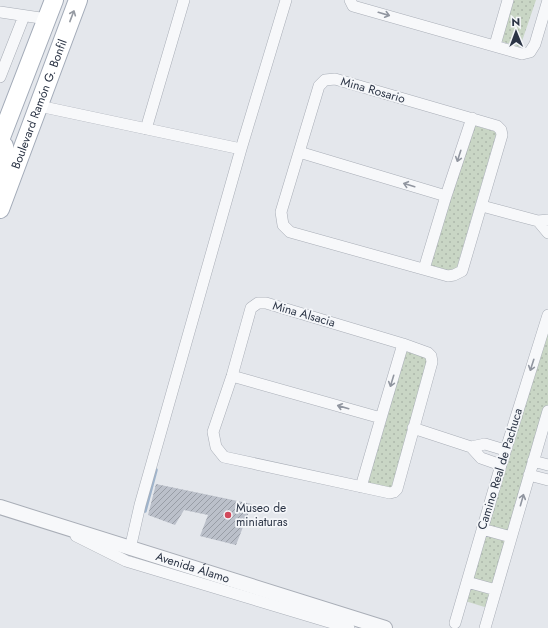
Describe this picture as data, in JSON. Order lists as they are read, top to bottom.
{
  "streets": {
    "main road": ["Boulevard Ramón G. Bonfil"],
    "street": [
      "Mina Rosario",
      "Mina Alsacia",
      "Camino Real de Pachuca",
      "Avenida Álamo"
    ]
  },
  "places": ["Museo de miniaturas"],
  "north": "top"
}
